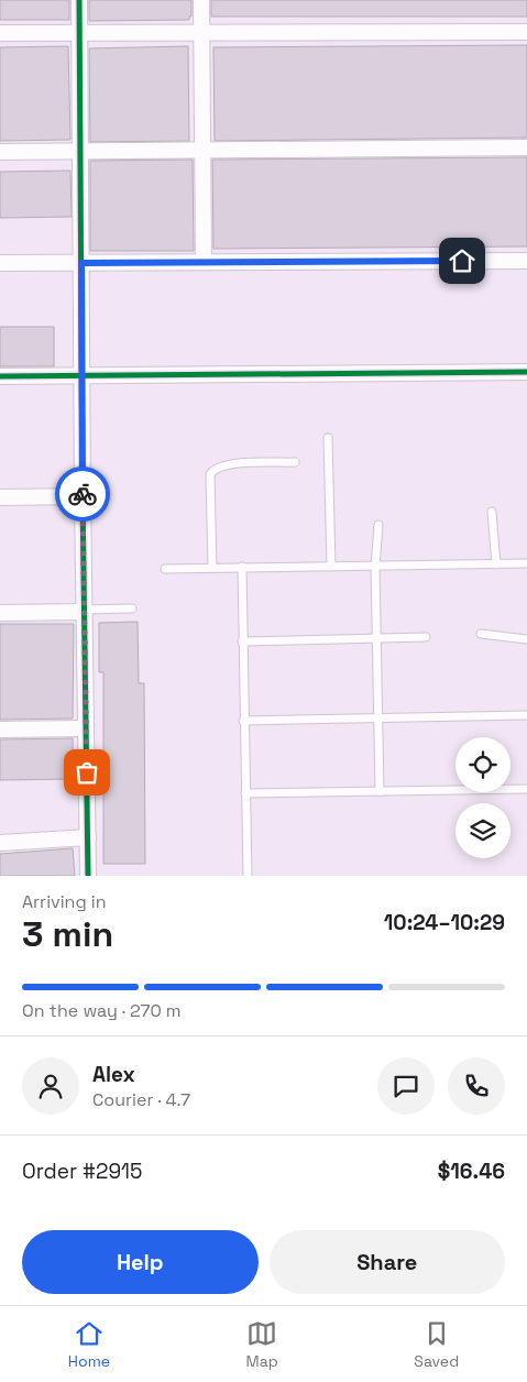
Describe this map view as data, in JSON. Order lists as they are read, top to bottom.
{
  "page": {
    "heading": ["3 min", "Arriving in", "10:24–10:29"],
    "panel": [
      "Alex",
      "Courier · 4.7",
      "Order #2915",
      "$16.46"
    ],
    "bar": "On the way · 270 m",
    "buttons": ["Help", "Share"],
    "tabs": ["Home", "Map", "Saved"]
  }
}
